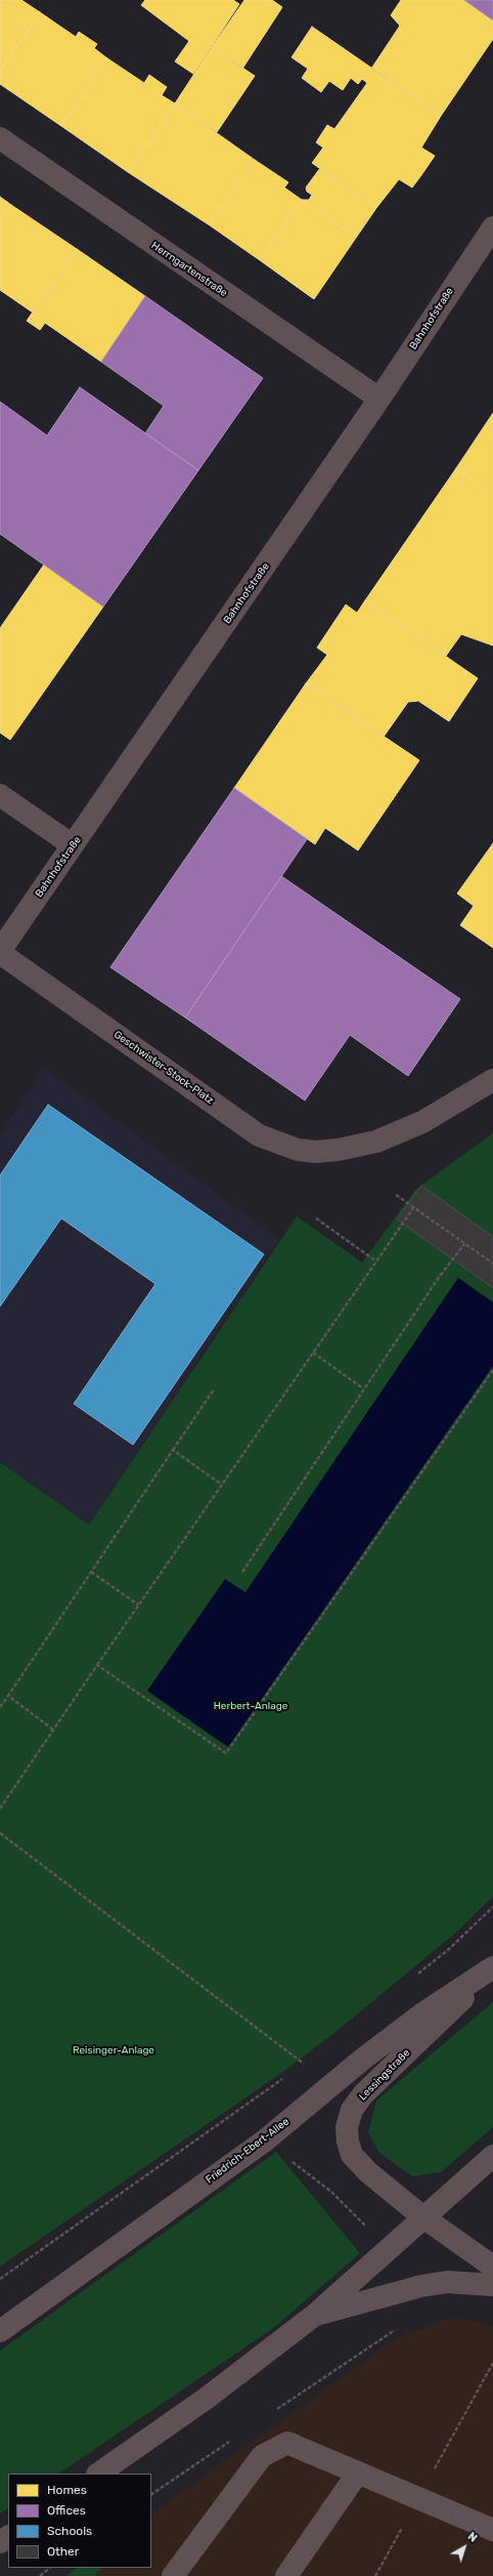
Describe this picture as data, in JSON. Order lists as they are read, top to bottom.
{
  "streets": {
    "street": [
      "Herrngartenstraße",
      "Bahnhofstraße",
      "Geschwister-Stock-Platz",
      "Lessingstraße",
      "Friedrich-Ebert-Allee"
    ]
  },
  "crossings": [
    ["Herrngartenstraße", "Bahnhofstraße"],
    ["Bahnhofstraße", "Geschwister-Stock-Platz"],
    ["Lessingstraße", "Friedrich-Ebert-Allee"]
  ],
  "parks": ["Herbert-Anlage", "Reisinger-Anlage"],
  "legend": [
    "Homes",
    "Offices",
    "Schools",
    "Other"
  ],
  "north": "top right"
}
